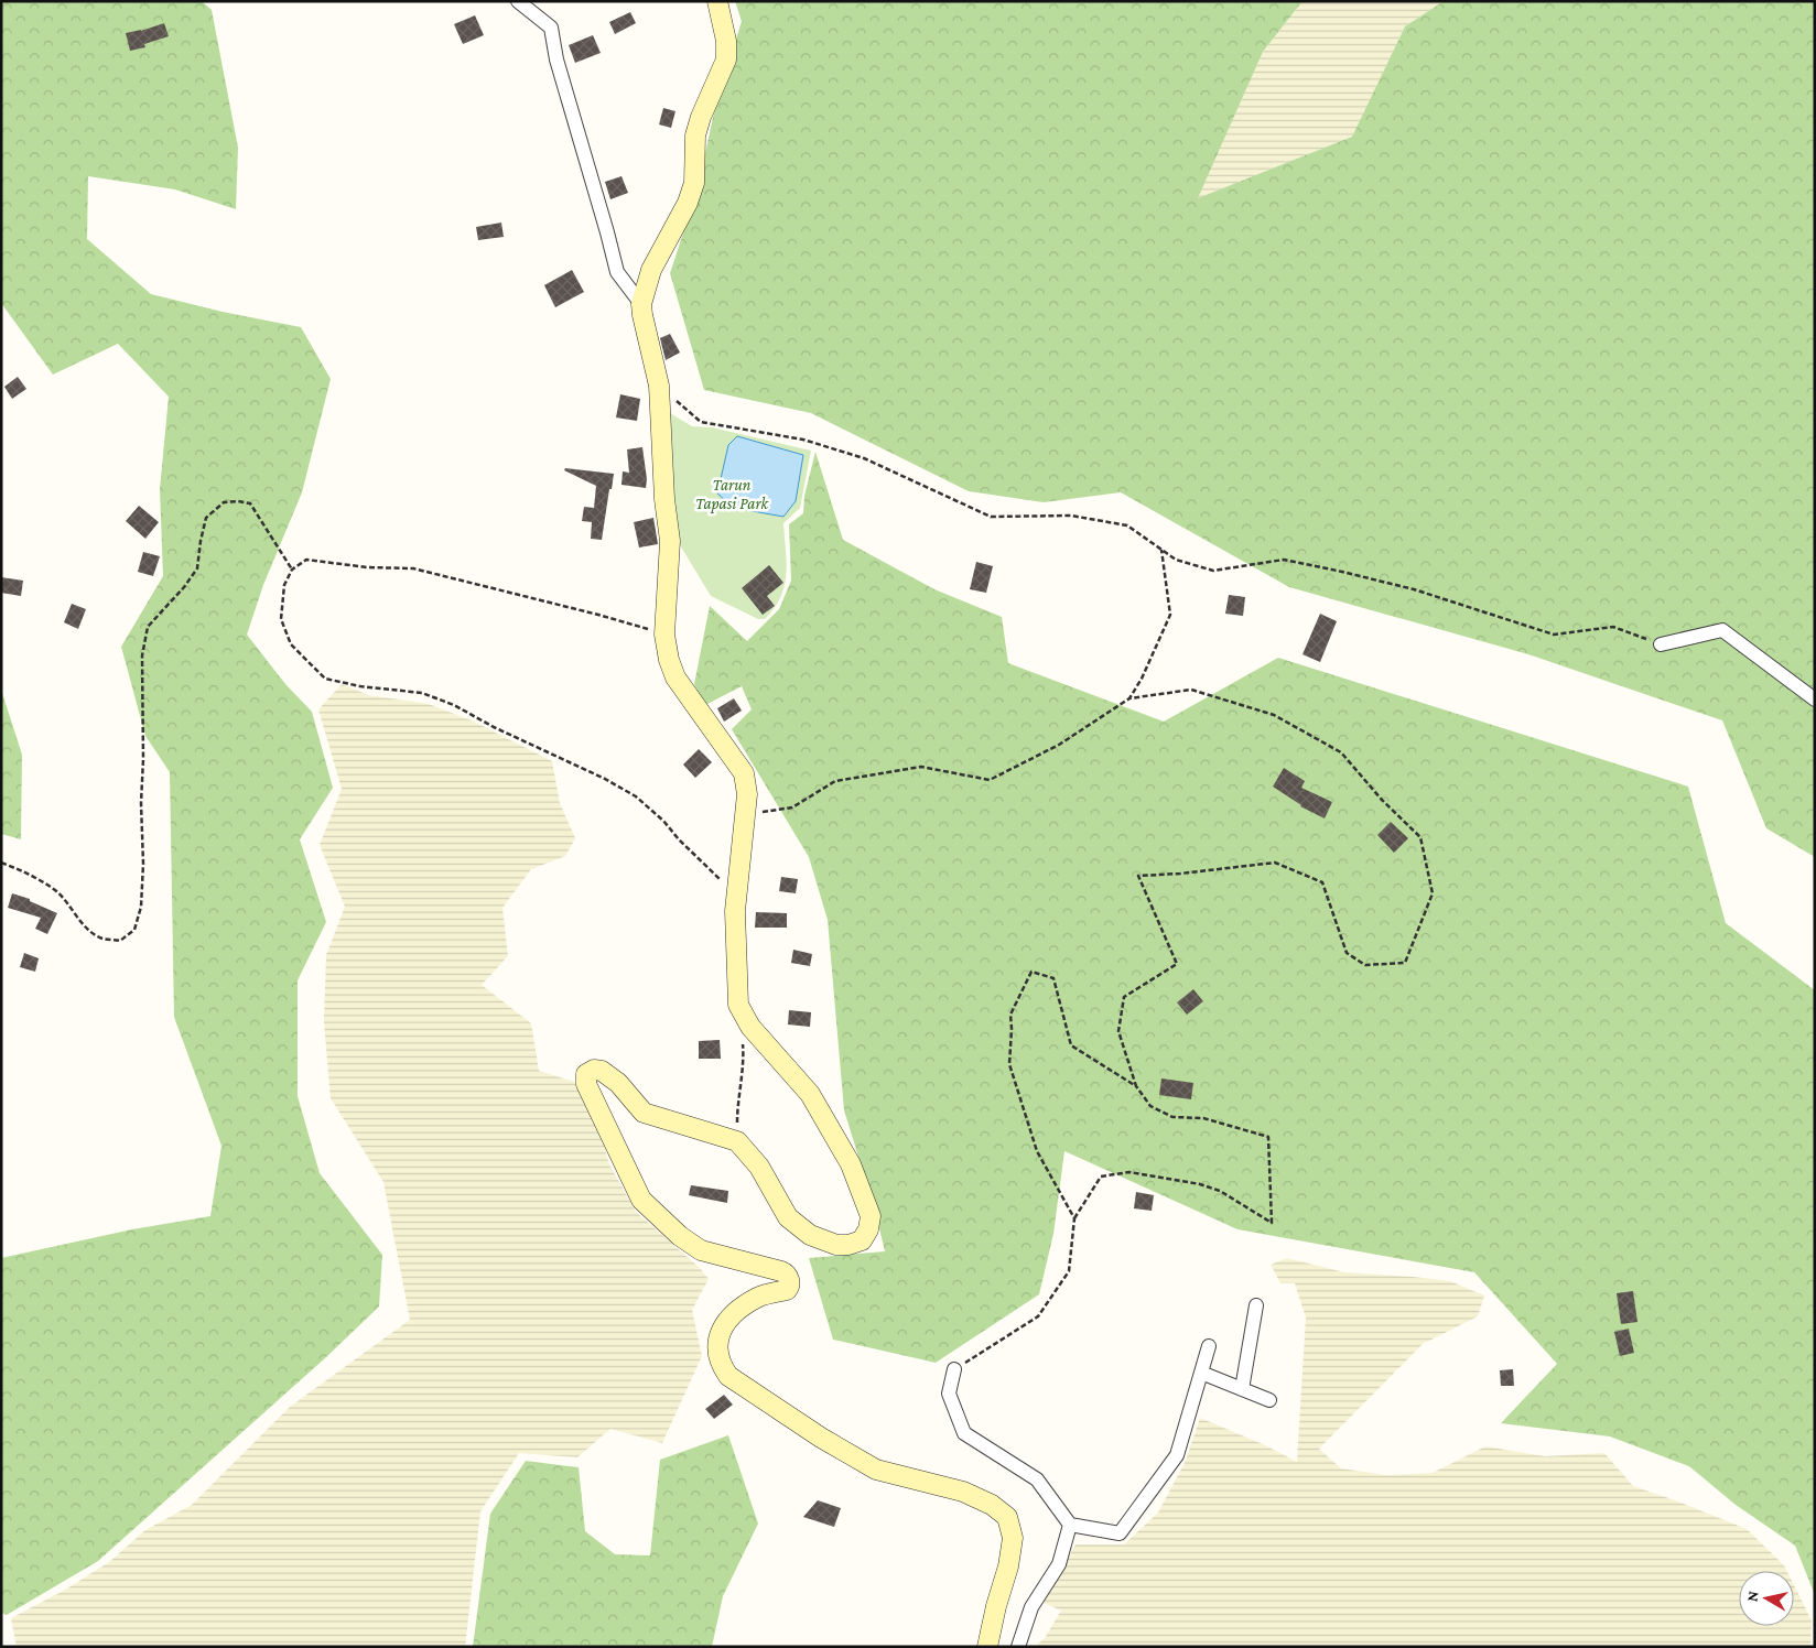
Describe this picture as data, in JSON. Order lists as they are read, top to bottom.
{
  "parks": ["Tarun Tapasi Park"],
  "north": "left"
}
